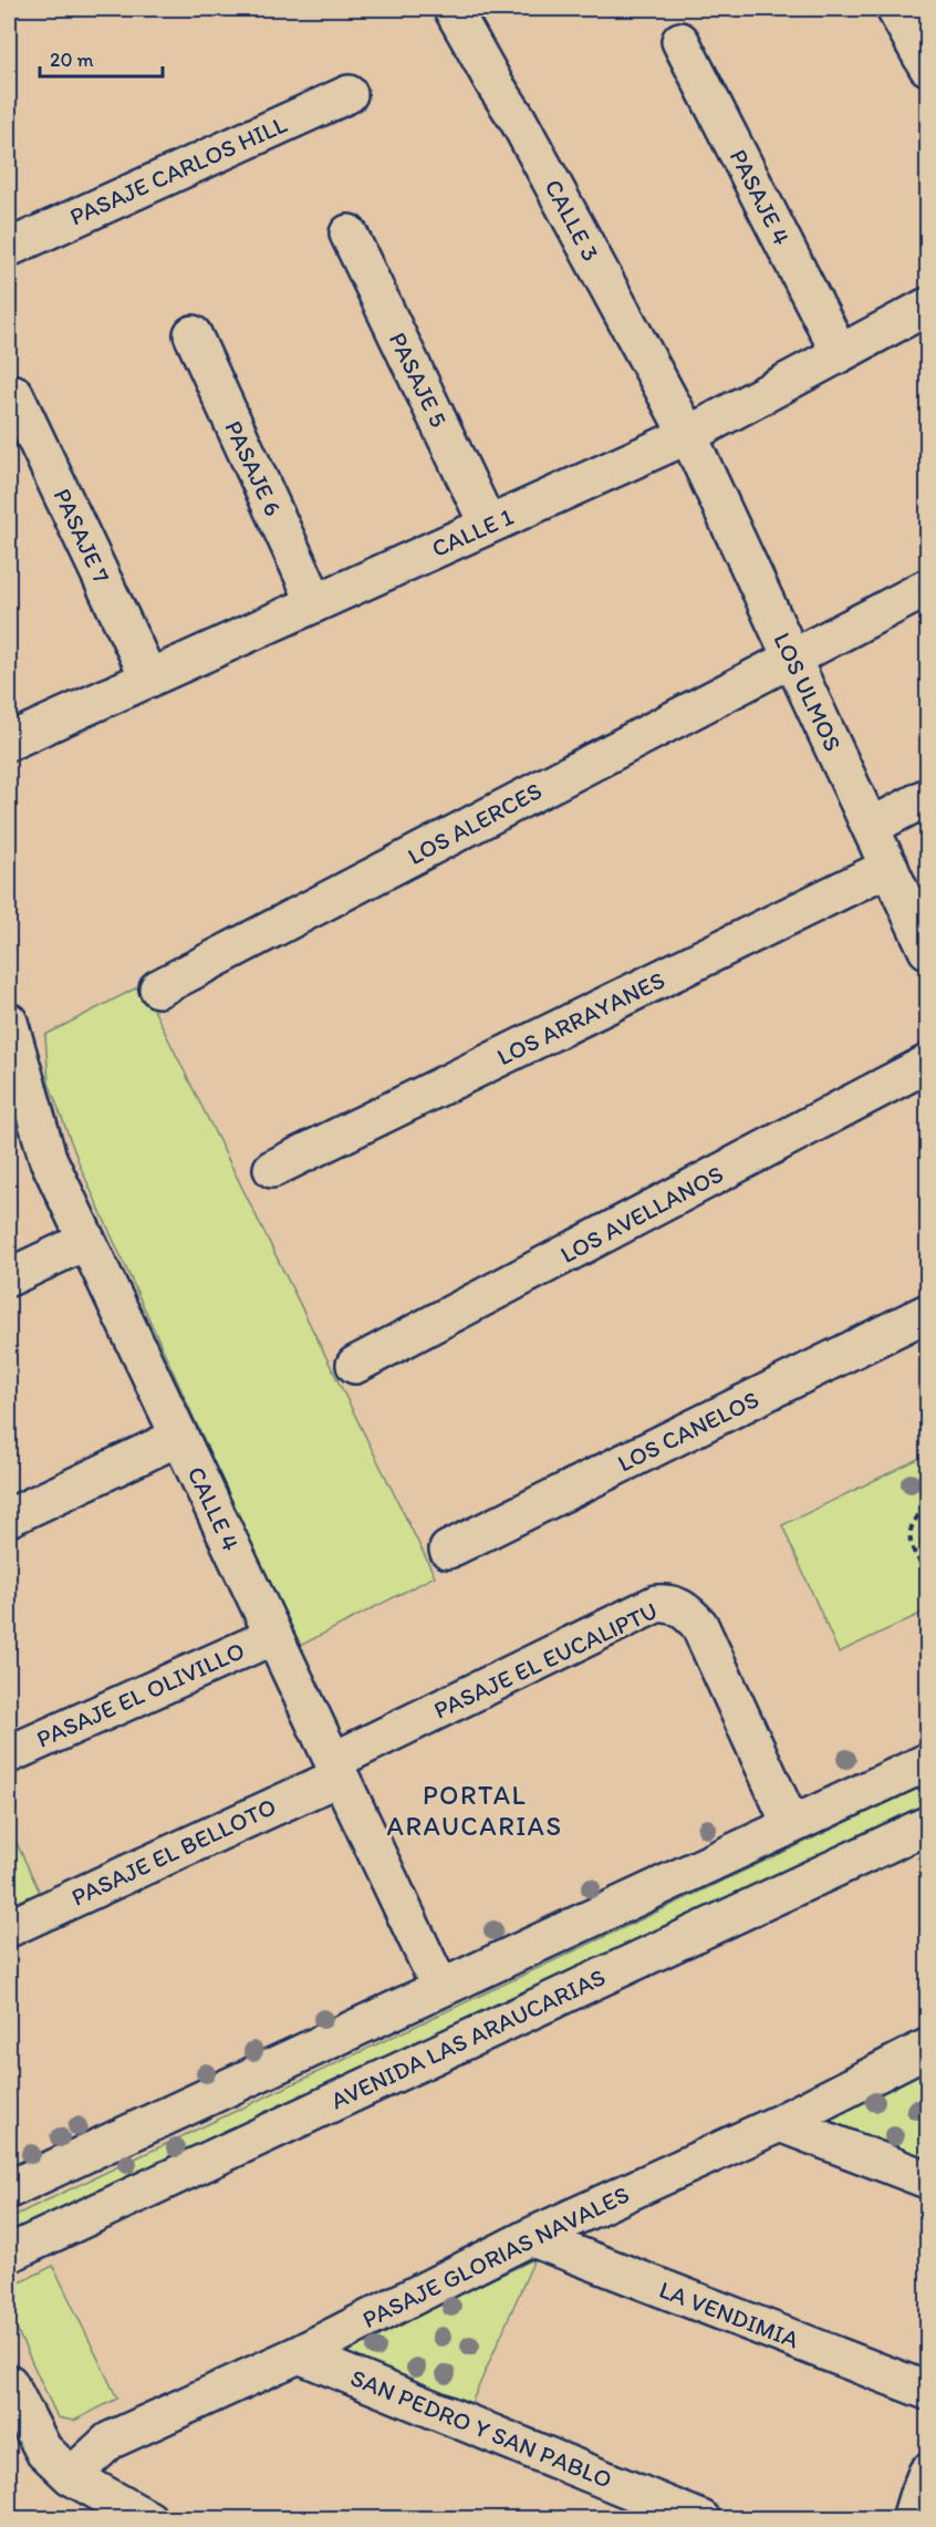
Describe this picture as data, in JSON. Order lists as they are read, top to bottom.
{
  "streets": {
    "street": [
      "PASAJE CARLOS HILL",
      "PASAJE 4",
      "CALLE 3",
      "PASAJE 5",
      "PASAJE 6",
      "CALLE 1",
      "PASAJE 7",
      "LOS ULMOS",
      "LOS ALERCES",
      "LOS ARRAYANES",
      "LOS AVELLANOS",
      "LOS CANELOS",
      "CALLE 4",
      "PASAJE EL EUCALIPTU",
      "PASAJE EL OLIVILLO",
      "PASAJE EL BELLOTO",
      "AVENIDA LAS ARAUCARIAS",
      "PASAJE GLORIAS NAVALES",
      "LA VENDIMIA",
      "SAN PEDRO Y SAN PABLO"
    ]
  },
  "crossings": [
    ["PASAJE 4", "CALLE 1"],
    ["CALLE 3", "CALLE 1"],
    ["CALLE 3", "LOS ULMOS"],
    ["PASAJE 5", "CALLE 1"],
    ["PASAJE 6", "CALLE 1"],
    ["CALLE 1", "PASAJE 7"],
    ["CALLE 1", "LOS ULMOS"],
    ["LOS ULMOS", "LOS ALERCES"],
    ["LOS ULMOS", "LOS ARRAYANES"],
    ["CALLE 4", "PASAJE EL EUCALIPTU"],
    ["CALLE 4", "PASAJE EL OLIVILLO"],
    ["CALLE 4", "PASAJE EL BELLOTO"],
    ["PASAJE EL EUCALIPTU", "PASAJE EL BELLOTO"],
    ["PASAJE GLORIAS NAVALES", "LA VENDIMIA"],
    ["PASAJE GLORIAS NAVALES", "SAN PEDRO Y SAN PABLO"]
  ],
  "districts": ["PORTAL ARAUCARIAS"],
  "scale_bar": "20 m"
}
